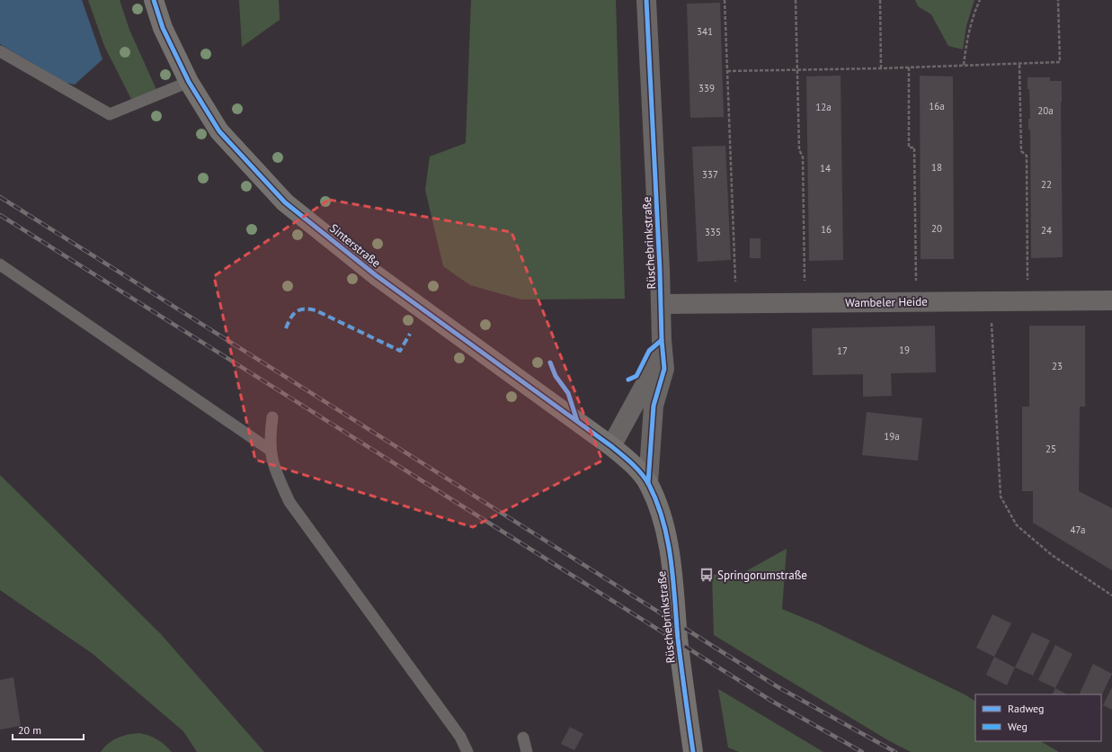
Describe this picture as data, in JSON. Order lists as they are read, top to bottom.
{
  "streets": {
    "street": ["Rüschebrinkstraße", "Sinterstraße", "Wambeler Heide"]
  },
  "crossings": [
    ["Rüschebrinkstraße", "Sinterstraße"],
    ["Rüschebrinkstraße", "Wambeler Heide"]
  ],
  "places": {
    "bus stop": ["Springorumstraße"]
  },
  "house_numbers": [
    "341",
    "339",
    "16a",
    "12a",
    "20a",
    "18",
    "14",
    "337",
    "22",
    "20",
    "16",
    "24",
    "335",
    "19",
    "17",
    "23",
    "19a",
    "25",
    "47a"
  ],
  "legend": ["Radweg", "Weg"],
  "scale_bar": "20 m"
}
